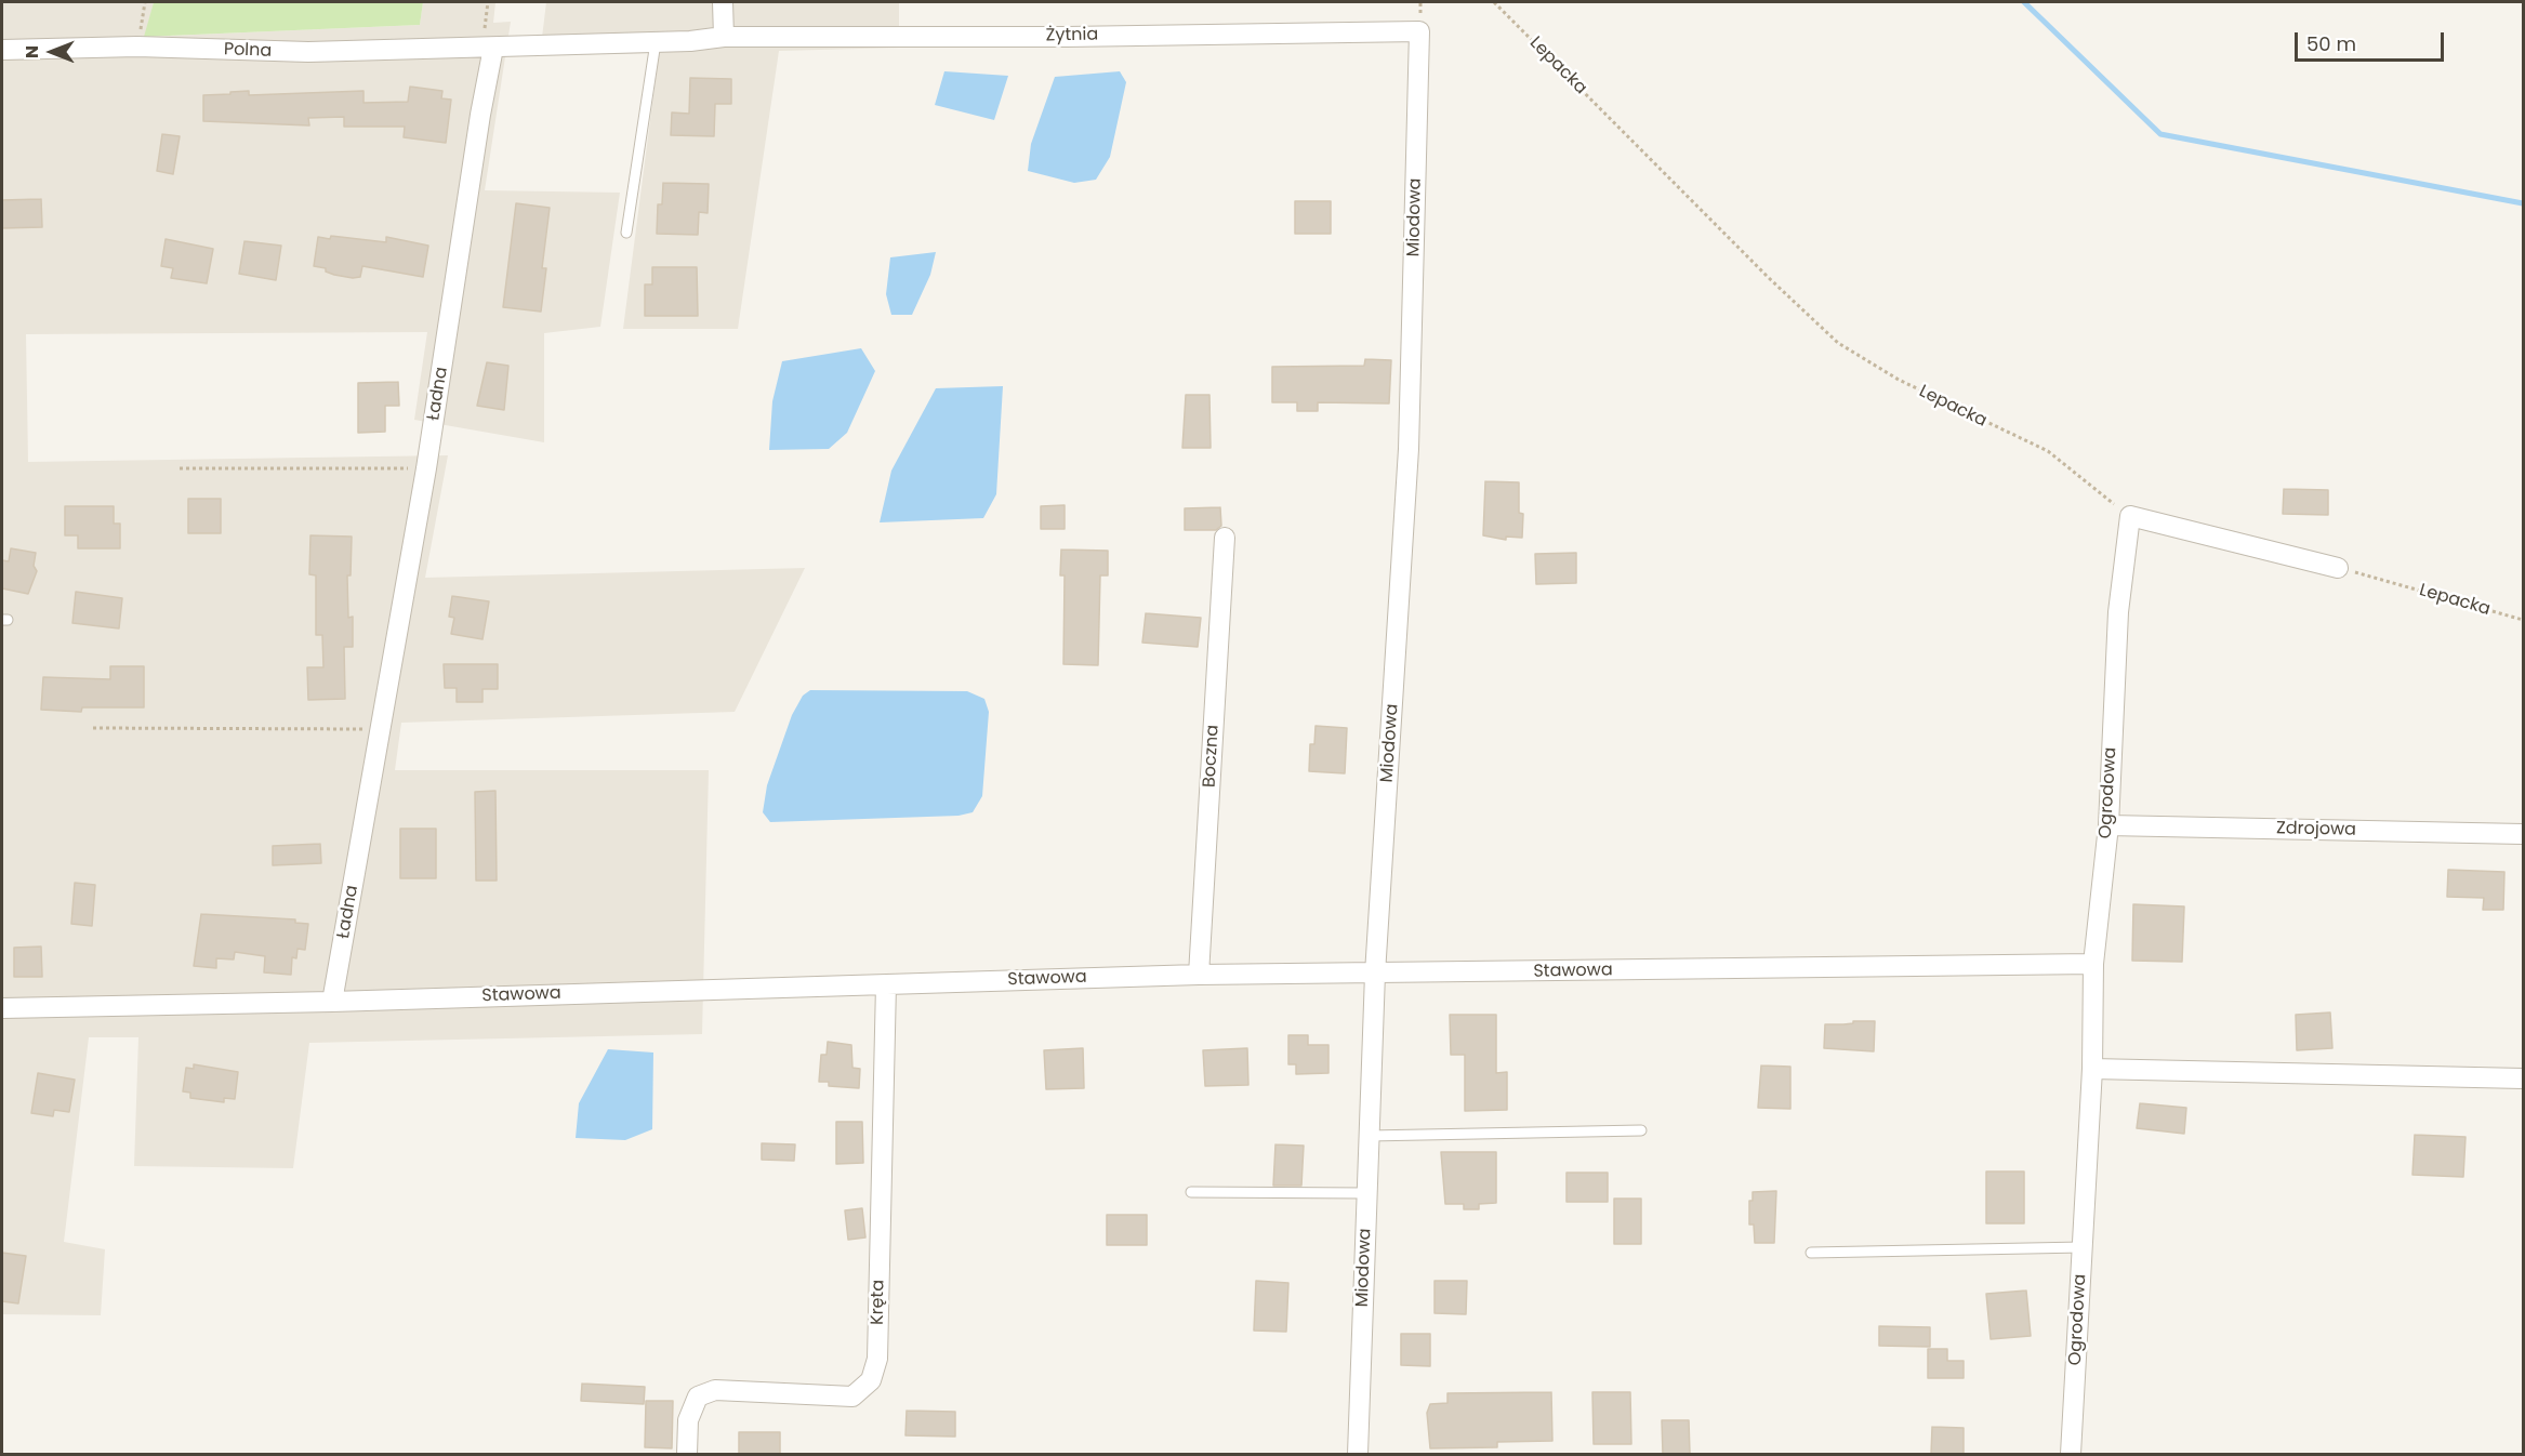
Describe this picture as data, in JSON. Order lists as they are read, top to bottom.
{
  "streets": {
    "street": [
      "Żytnia",
      "Polna",
      "Miodowa",
      "Ładna",
      "Boczna",
      "Ogrodowa",
      "Zdrojowa",
      "Stawowa",
      "Kręta"
    ],
    "path": ["Lepacka"]
  },
  "crossings": [
    ["Żytnia", "Miodowa"],
    ["Polna", "Ładna"],
    ["Lepacka", "Ogrodowa"],
    ["Miodowa", "Stawowa"],
    ["Ładna", "Stawowa"],
    ["Boczna", "Stawowa"],
    ["Ogrodowa", "Zdrojowa"],
    ["Ogrodowa", "Stawowa"],
    ["Stawowa", "Kręta"]
  ],
  "scale_bar": "50 m",
  "north": "left"
}
